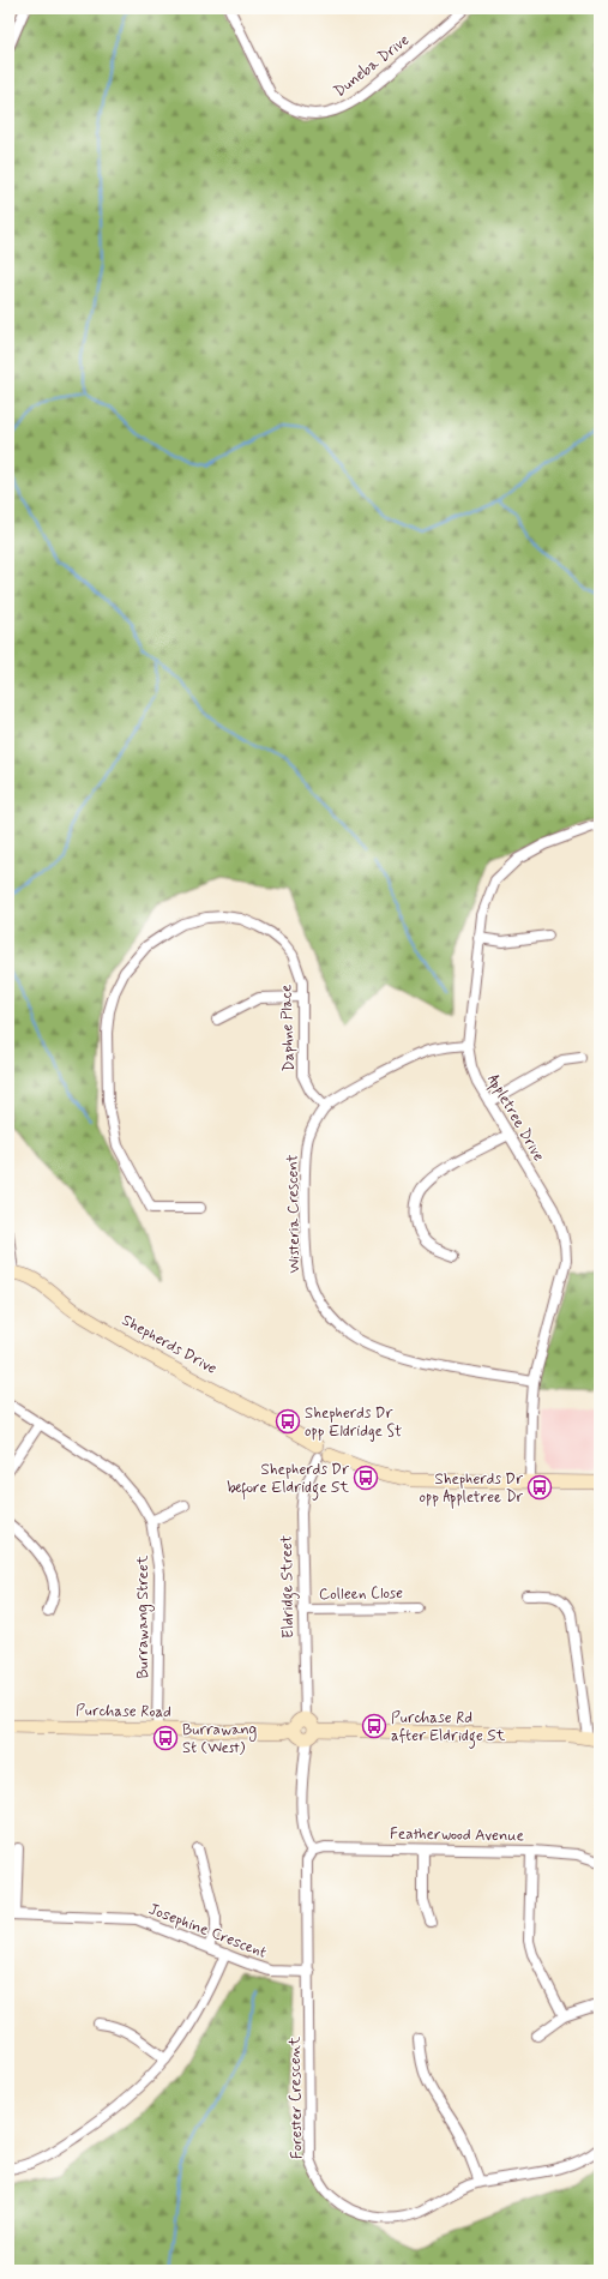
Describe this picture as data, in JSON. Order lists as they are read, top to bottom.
{
  "streets": {
    "main road": ["Shepherds Drive", "Purchase Road"],
    "street": [
      "Duneba Drive",
      "Daphne Place",
      "Appletree Drive",
      "Wisteria Crescent",
      "Eldridge Street",
      "Colleen Close",
      "Burrawang Street",
      "Featherwood Avenue",
      "Josephine Crescent",
      "Forester Crescent"
    ]
  },
  "crossings": [
    ["Daphne Place", "Wisteria Crescent"],
    ["Appletree Drive", "Wisteria Crescent"],
    ["Appletree Drive", "Shepherds Drive"],
    ["Shepherds Drive", "Eldridge Street"],
    ["Eldridge Street", "Colleen Close"],
    ["Eldridge Street", "Purchase Road"],
    ["Burrawang Street", "Purchase Road"],
    ["Featherwood Avenue", "Forester Crescent"],
    ["Josephine Crescent", "Forester Crescent"]
  ],
  "places": {
    "bus stop": [
      "Shepherds Dr opp Eldridge St",
      "Shepherds Dr before Eldridge St",
      "Shepherds Dr opp Appletree Dr",
      "Purchase Rd after Eldridge St",
      "Burrawang St (West)"
    ]
  }
}
